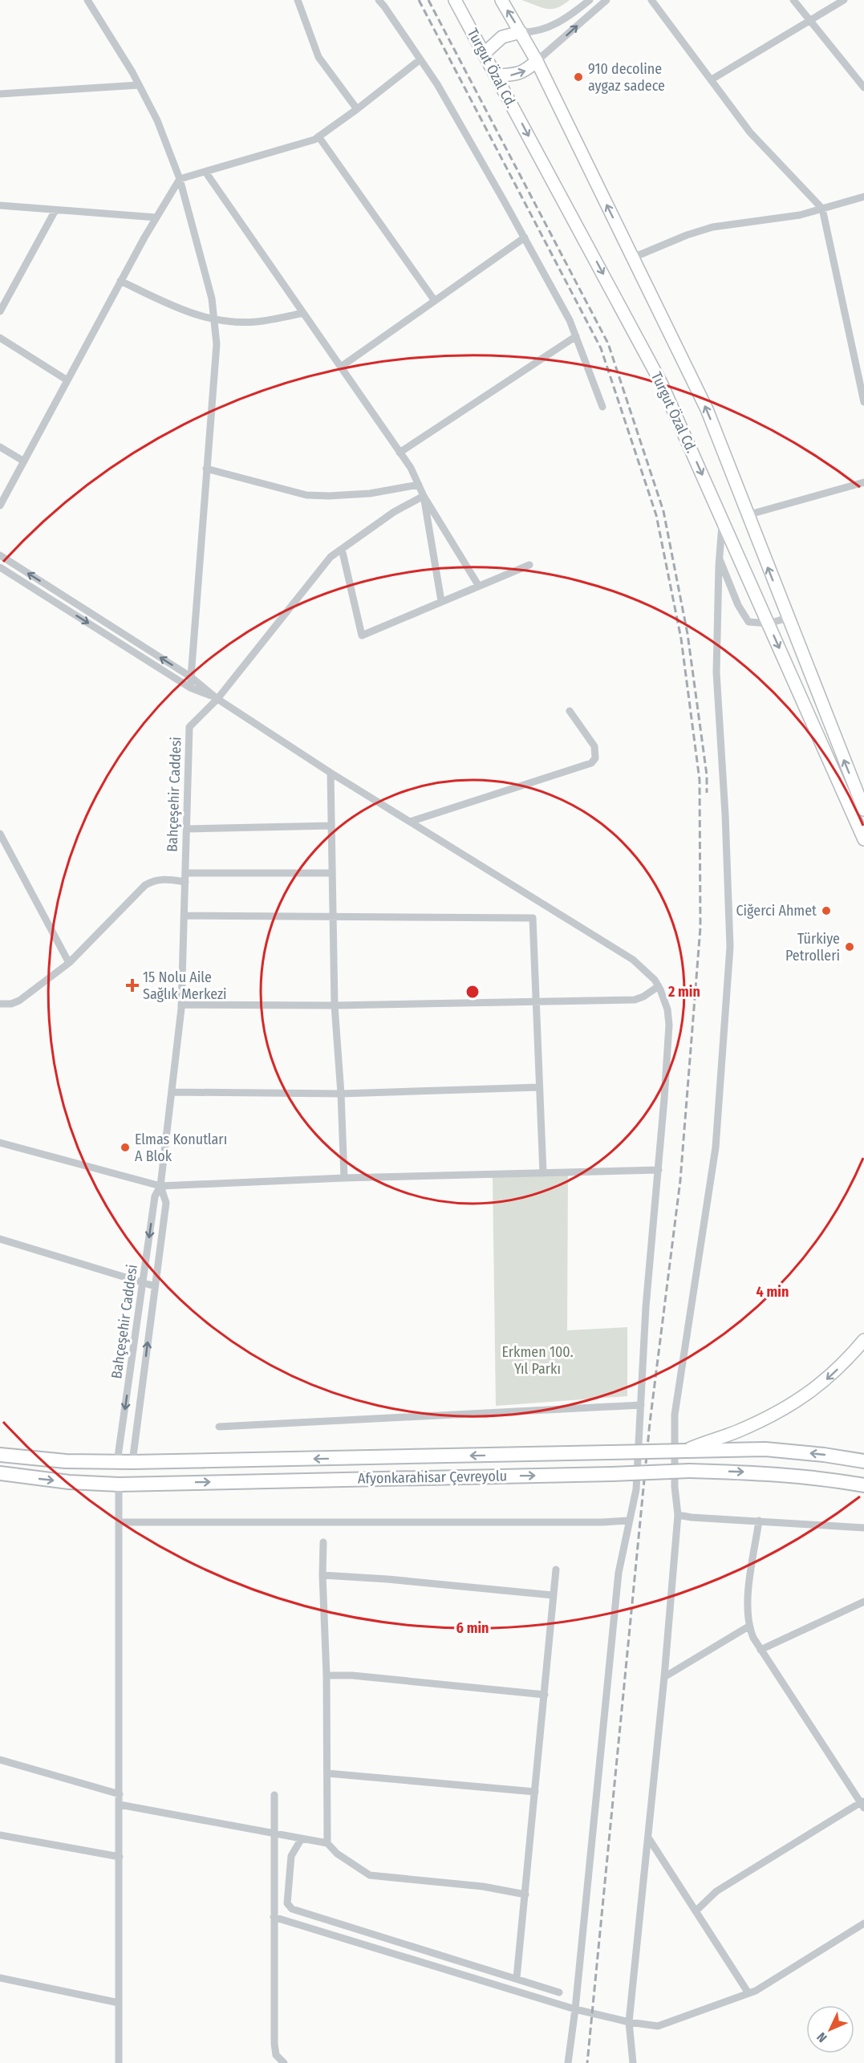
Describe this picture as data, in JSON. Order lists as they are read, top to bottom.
{
  "streets": {
    "highway": ["Afyonkarahisar Çevreyolu"],
    "main road": ["Turgut Özal Cd."],
    "street": ["Bahçeşehir Caddesi"]
  },
  "crossings": [
    ["Bahçeşehir Caddesi", "Afyonkarahisar Çevreyolu"]
  ],
  "parks": ["Erkmen 100. Yıl Parkı"],
  "places": {
    "other": [
      "910 decoline aygaz sadece",
      "Ciğerci Ahmet",
      "Türkiye Petrolleri",
      "Elmas Konutları A Blok"
    ],
    "health": ["15 Nolu Aile Sağlık Merkezi"]
  },
  "north": "bottom left",
  "rings": ["2 min", "4 min", "6 min"]
}
